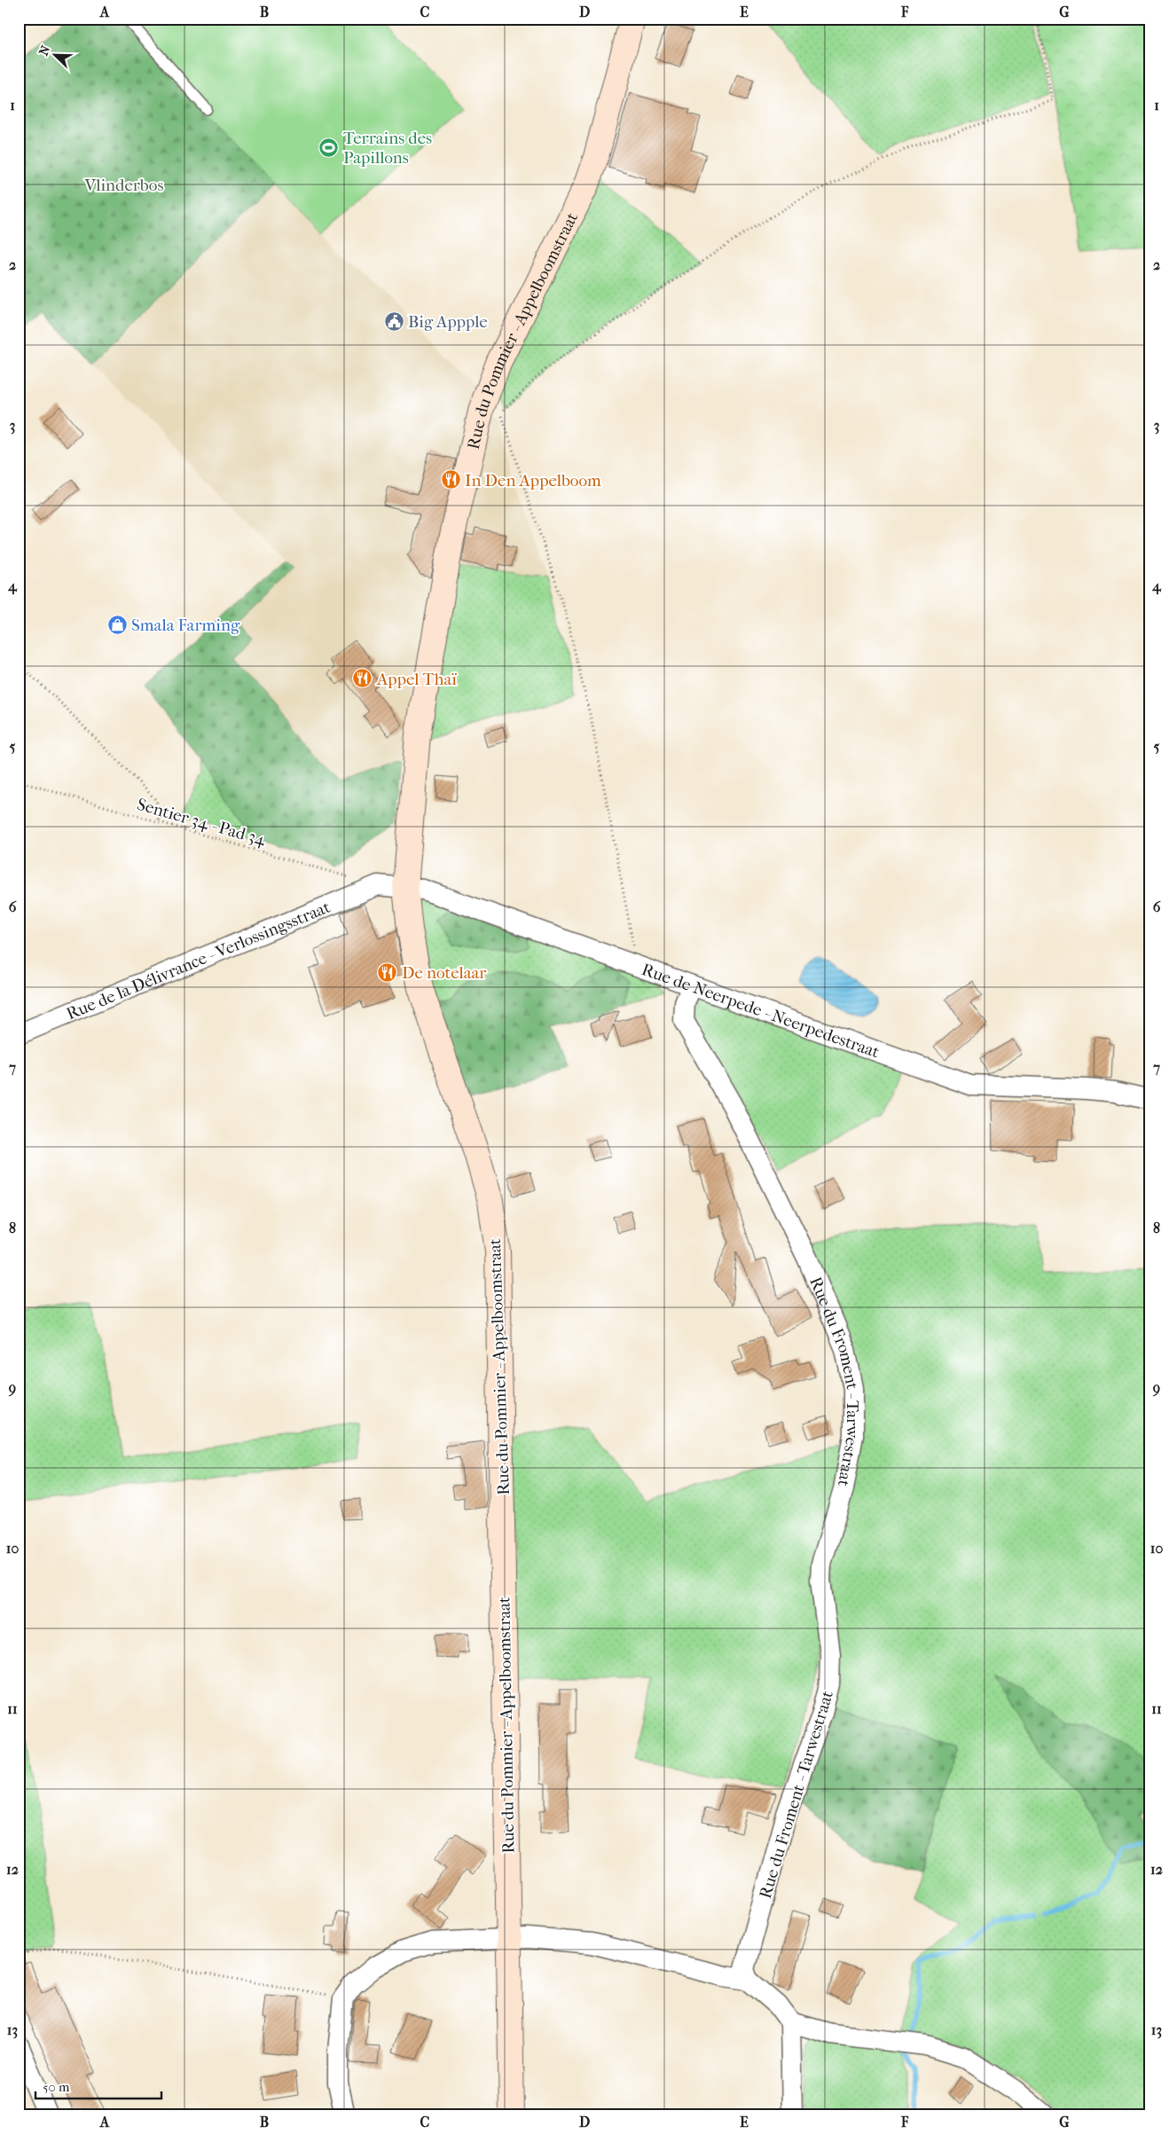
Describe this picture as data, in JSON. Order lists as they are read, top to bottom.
{
  "streets": {
    "street": [
      "Rue du Pommier - Appelboomstraat",
      "Rue de la Délivrance - Verlossingsstraat",
      "Rue de Neerpede - Neerpedestraat",
      "Rue du Froment - Tarwestraat"
    ],
    "path": ["Sentier 34 - Pad 34"]
  },
  "crossings": [
    ["Rue du Pommier - Appelboomstraat", "Rue de Neerpede - Neerpedestraat"],
    ["Sentier 34 - Pad 34", "Rue de la Délivrance - Verlossingsstraat"],
    ["Sentier 34 - Pad 34", "Rue de Neerpede - Neerpedestraat"],
    ["Rue de la Délivrance - Verlossingsstraat", "Rue de Neerpede - Neerpedestraat"],
    ["Rue de Neerpede - Neerpedestraat", "Rue du Froment - Tarwestraat"]
  ],
  "parks": ["Vlinderbos"],
  "places": {
    "sports": ["Terrains des Papillons"],
    "public building": ["Big Appple"],
    "restaurant": ["In Den Appelboom", "Appel Thaï", "De notelaar"],
    "shop": ["Smala Farming"]
  },
  "scale_bar": "50 m",
  "north": "top left",
  "grid": {
    "columns": [
      "A",
      "B",
      "C",
      "D",
      "E",
      "F",
      "G"
    ],
    "rows": [
      "1",
      "2",
      "3",
      "4",
      "5",
      "6",
      "7",
      "8",
      "9",
      "10",
      "11",
      "12",
      "13"
    ]
  }
}
